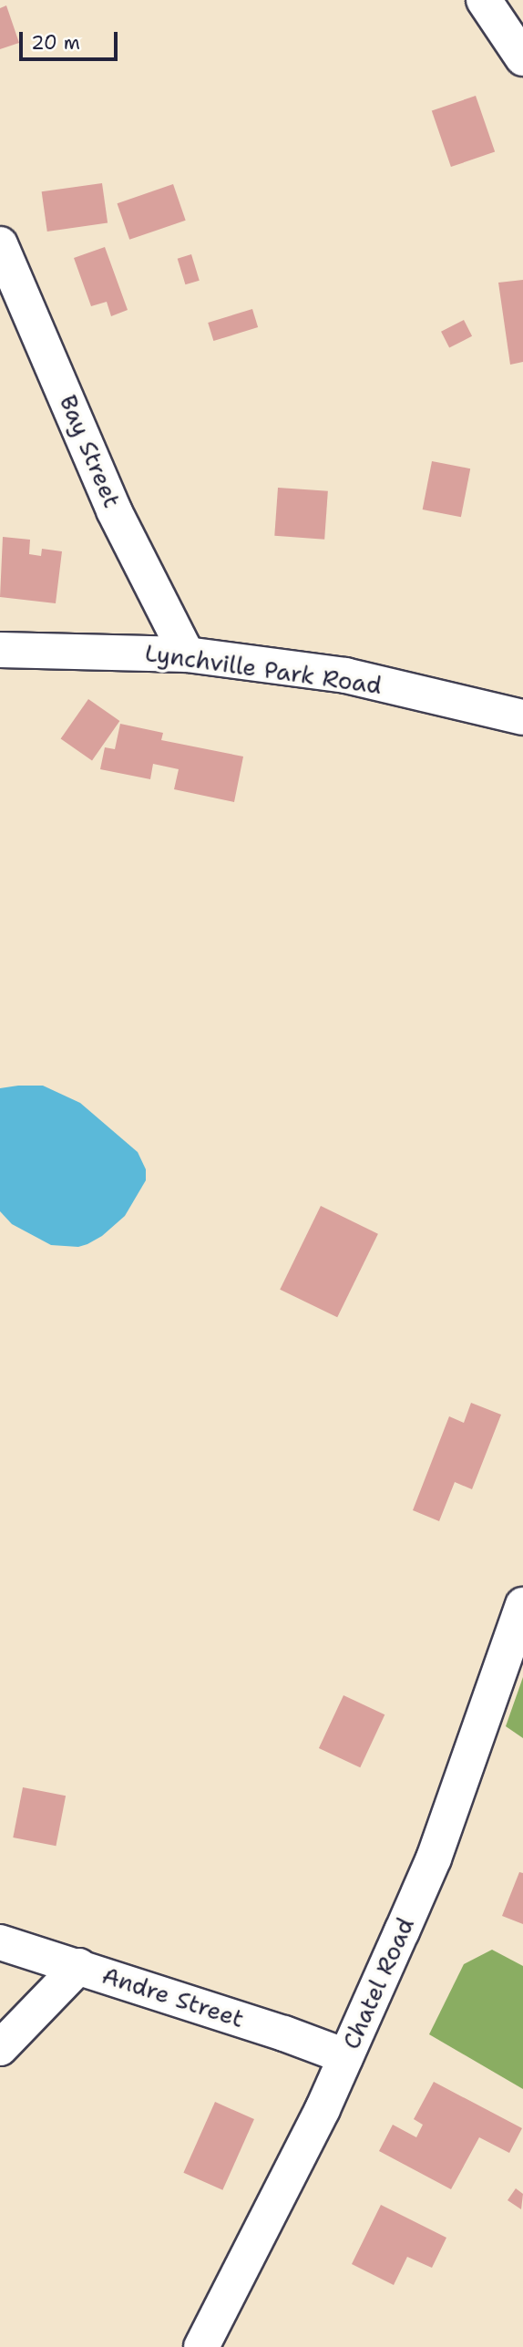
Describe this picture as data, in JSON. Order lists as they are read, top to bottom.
{
  "streets": {
    "street": [
      "Bay Street",
      "Lynchville Park Road",
      "Chatel Road",
      "Andre Street"
    ]
  },
  "crossings": [
    ["Bay Street", "Lynchville Park Road"],
    ["Chatel Road", "Andre Street"]
  ],
  "scale_bar": "20 m"
}
